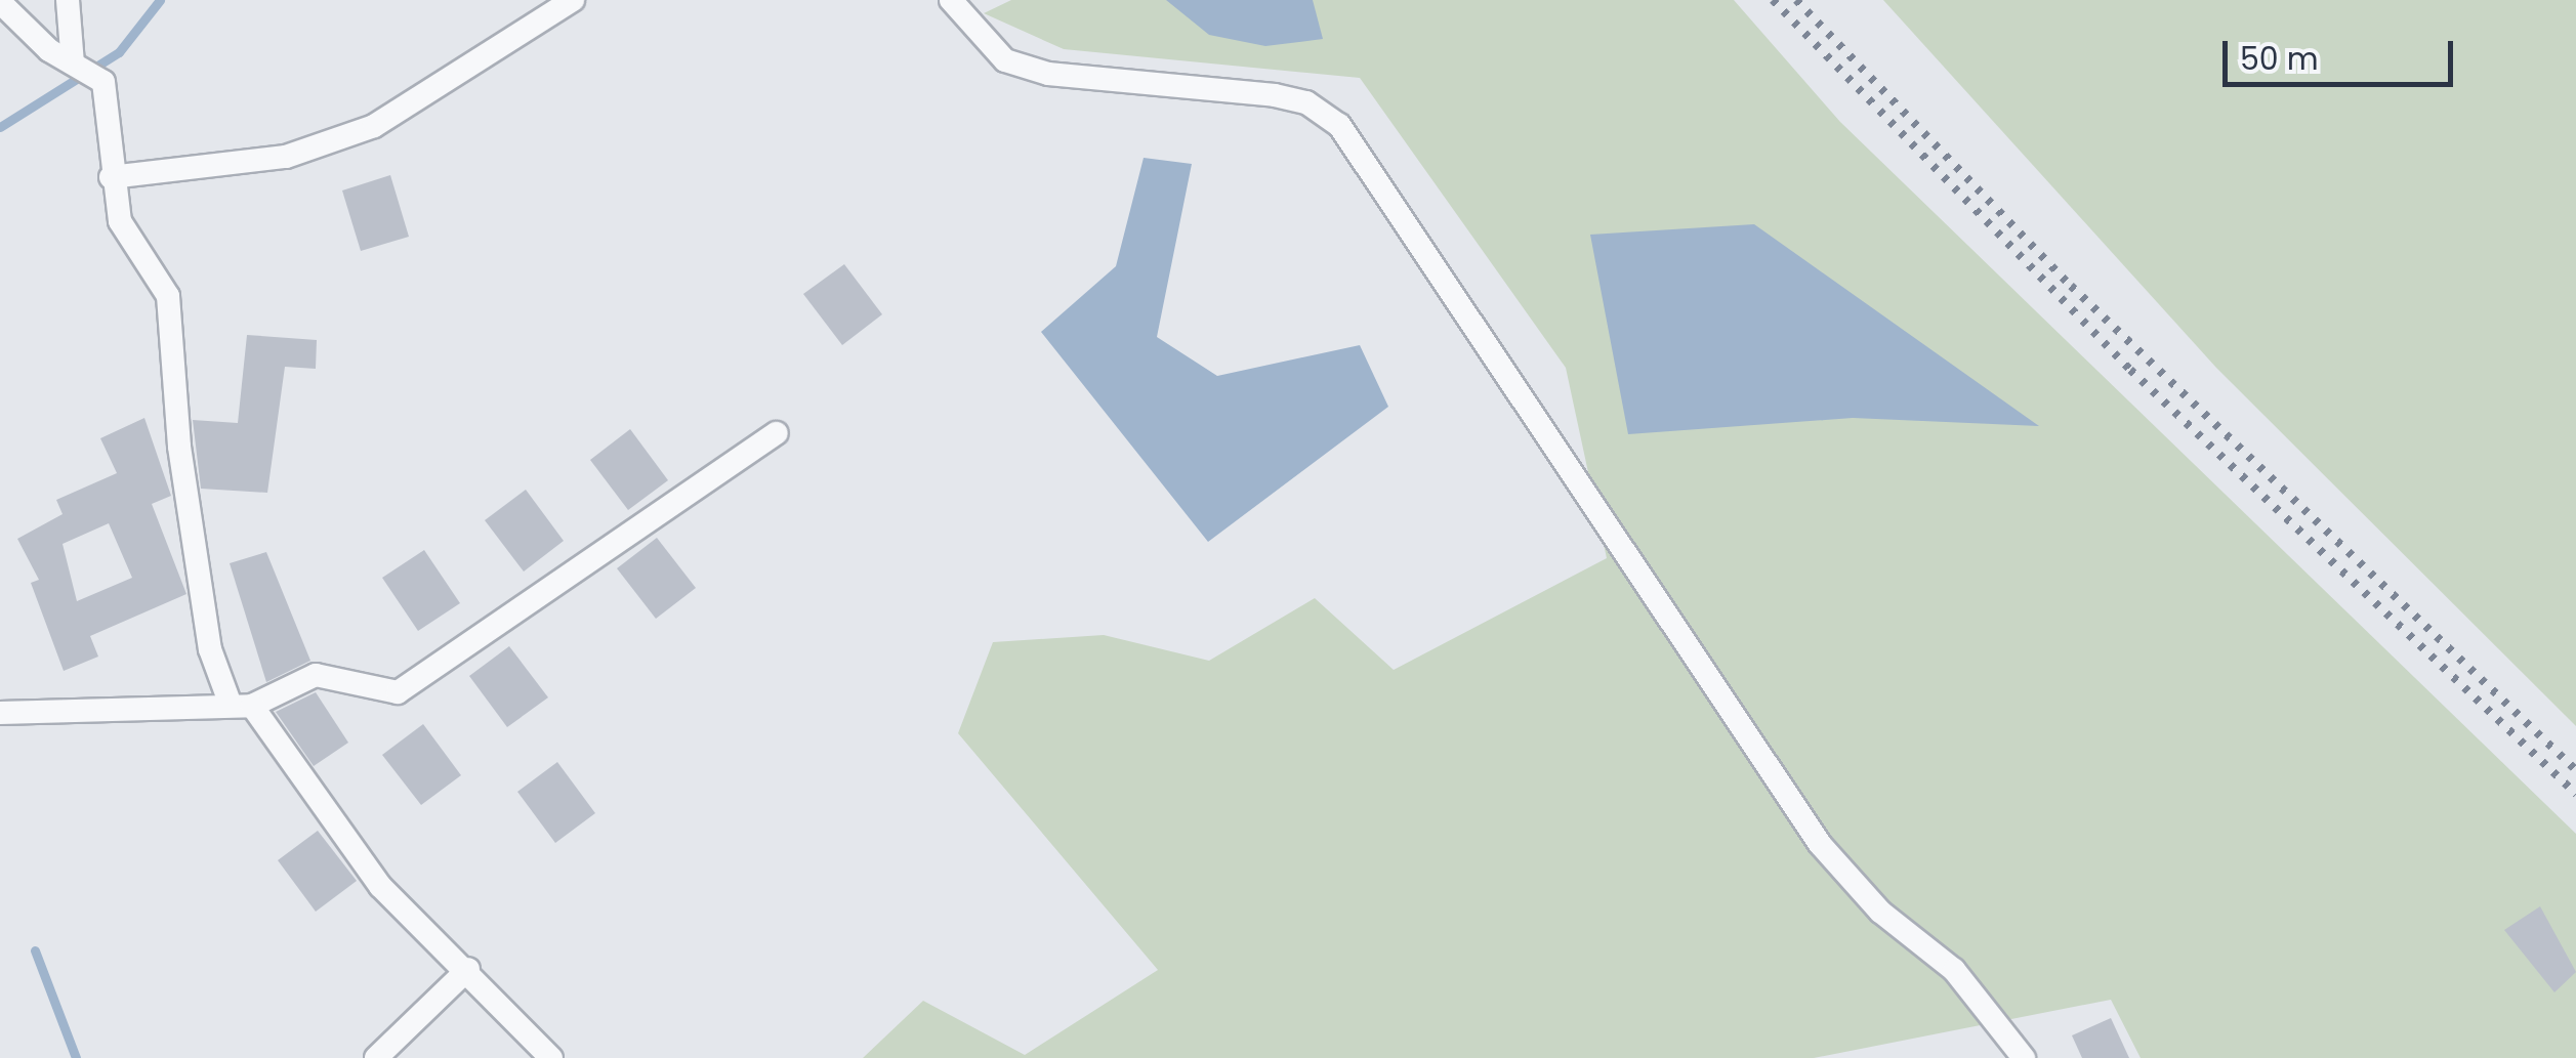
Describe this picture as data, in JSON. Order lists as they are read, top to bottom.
{
  "scale_bar": "50 m"
}
